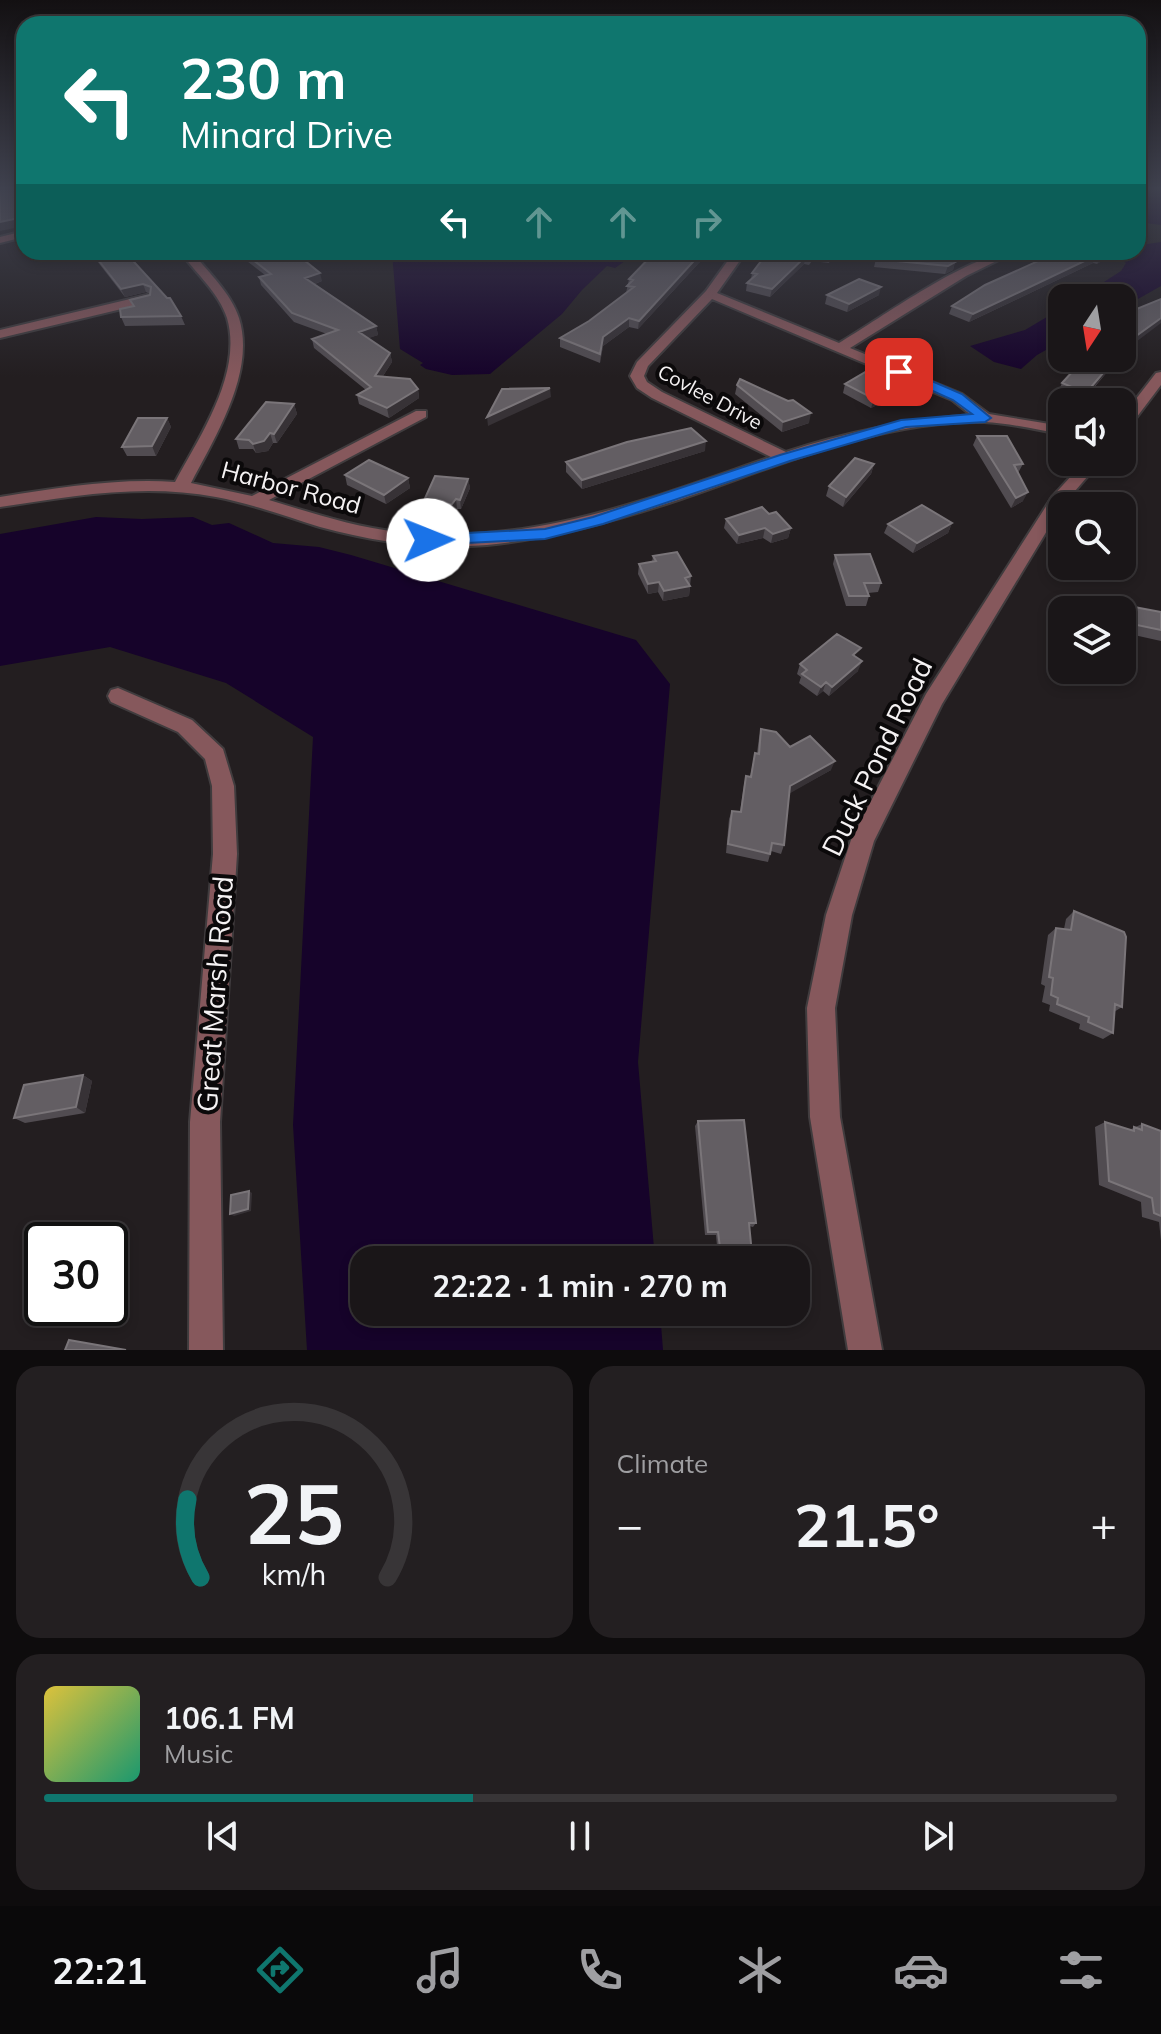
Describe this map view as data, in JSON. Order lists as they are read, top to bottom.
{
  "streets": {
    "street": [
      "Covlee Drive",
      "Harbor Road",
      "Duck Pond Road",
      "Great Marsh Road"
    ]
  },
  "crossings": [
    ["Covlee Drive", "Harbor Road"]
  ],
  "north": "bottom",
  "page": {
    "turn": ["230 m", "Minard Drive"],
    "limit": "30",
    "trip": "22:22 · 1 min · 270 m",
    "tile": "Climate",
    "heat": ["−", "21.5°", "+"],
    "song": ["106.1 FM", "Music"],
    "tabs": "22:21",
    "gauge": ["25", "km/h"]
  }
}
